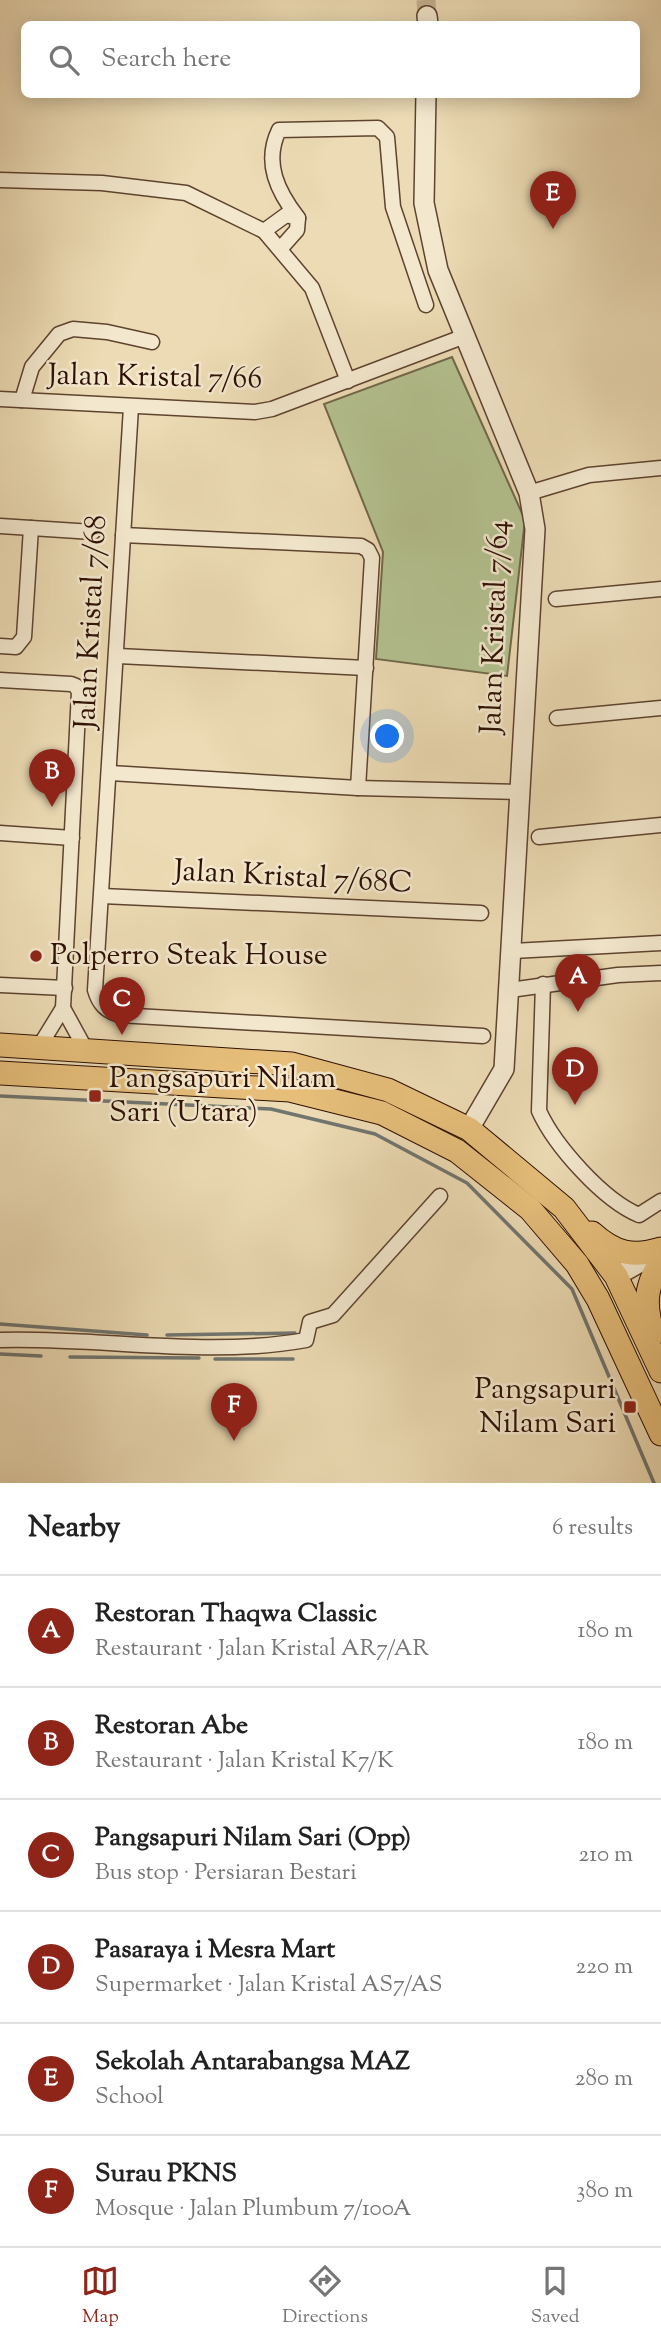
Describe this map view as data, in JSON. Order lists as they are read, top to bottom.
{
  "streets": {
    "street": [
      "Jalan Kristal 7/66",
      "Jalan Kristal 7/68",
      "Jalan Kristal 7/64",
      "Jalan Kristal 7/68C"
    ]
  },
  "crossings": [
    ["Jalan Kristal 7/66", "Jalan Kristal 7/68"],
    ["Jalan Kristal 7/66", "Jalan Kristal 7/64"],
    ["Jalan Kristal 7/68", "Jalan Kristal 7/68C"]
  ],
  "places": {
    "other": ["Polperro Steak House"],
    "transit": ["Pangsapuri Nilam Sari (Utara)", "Pangsapuri Nilam Sari"]
  },
  "page": {
    "search": "Search here",
    "pins": [
      "E",
      "B",
      "A",
      "C",
      "D",
      "F"
    ],
    "heading": ["Nearby", "6 results"],
    "list": [
      {
        "mark": "A",
        "name": "Restoran Thaqwa Classic",
        "note": "Restaurant · Jalan Kristal AR7/AR",
        "value": "180 m"
      },
      {
        "mark": "B",
        "name": "Restoran Abe",
        "note": "Restaurant · Jalan Kristal K7/K",
        "value": "180 m"
      },
      {
        "mark": "C",
        "name": "Pangsapuri Nilam Sari (Opp)",
        "note": "Bus stop · Persiaran Bestari",
        "value": "210 m"
      },
      {
        "mark": "D",
        "name": "Pasaraya i Mesra Mart",
        "note": "Supermarket · Jalan Kristal AS7/AS",
        "value": "220 m"
      },
      {
        "mark": "E",
        "name": "Sekolah Antarabangsa MAZ",
        "note": "School",
        "value": "280 m"
      },
      {
        "mark": "F",
        "name": "Surau PKNS",
        "note": "Mosque · Jalan Plumbum 7/100A",
        "value": "380 m"
      }
    ],
    "nav": ["Map", "Directions", "Saved"]
  }
}
